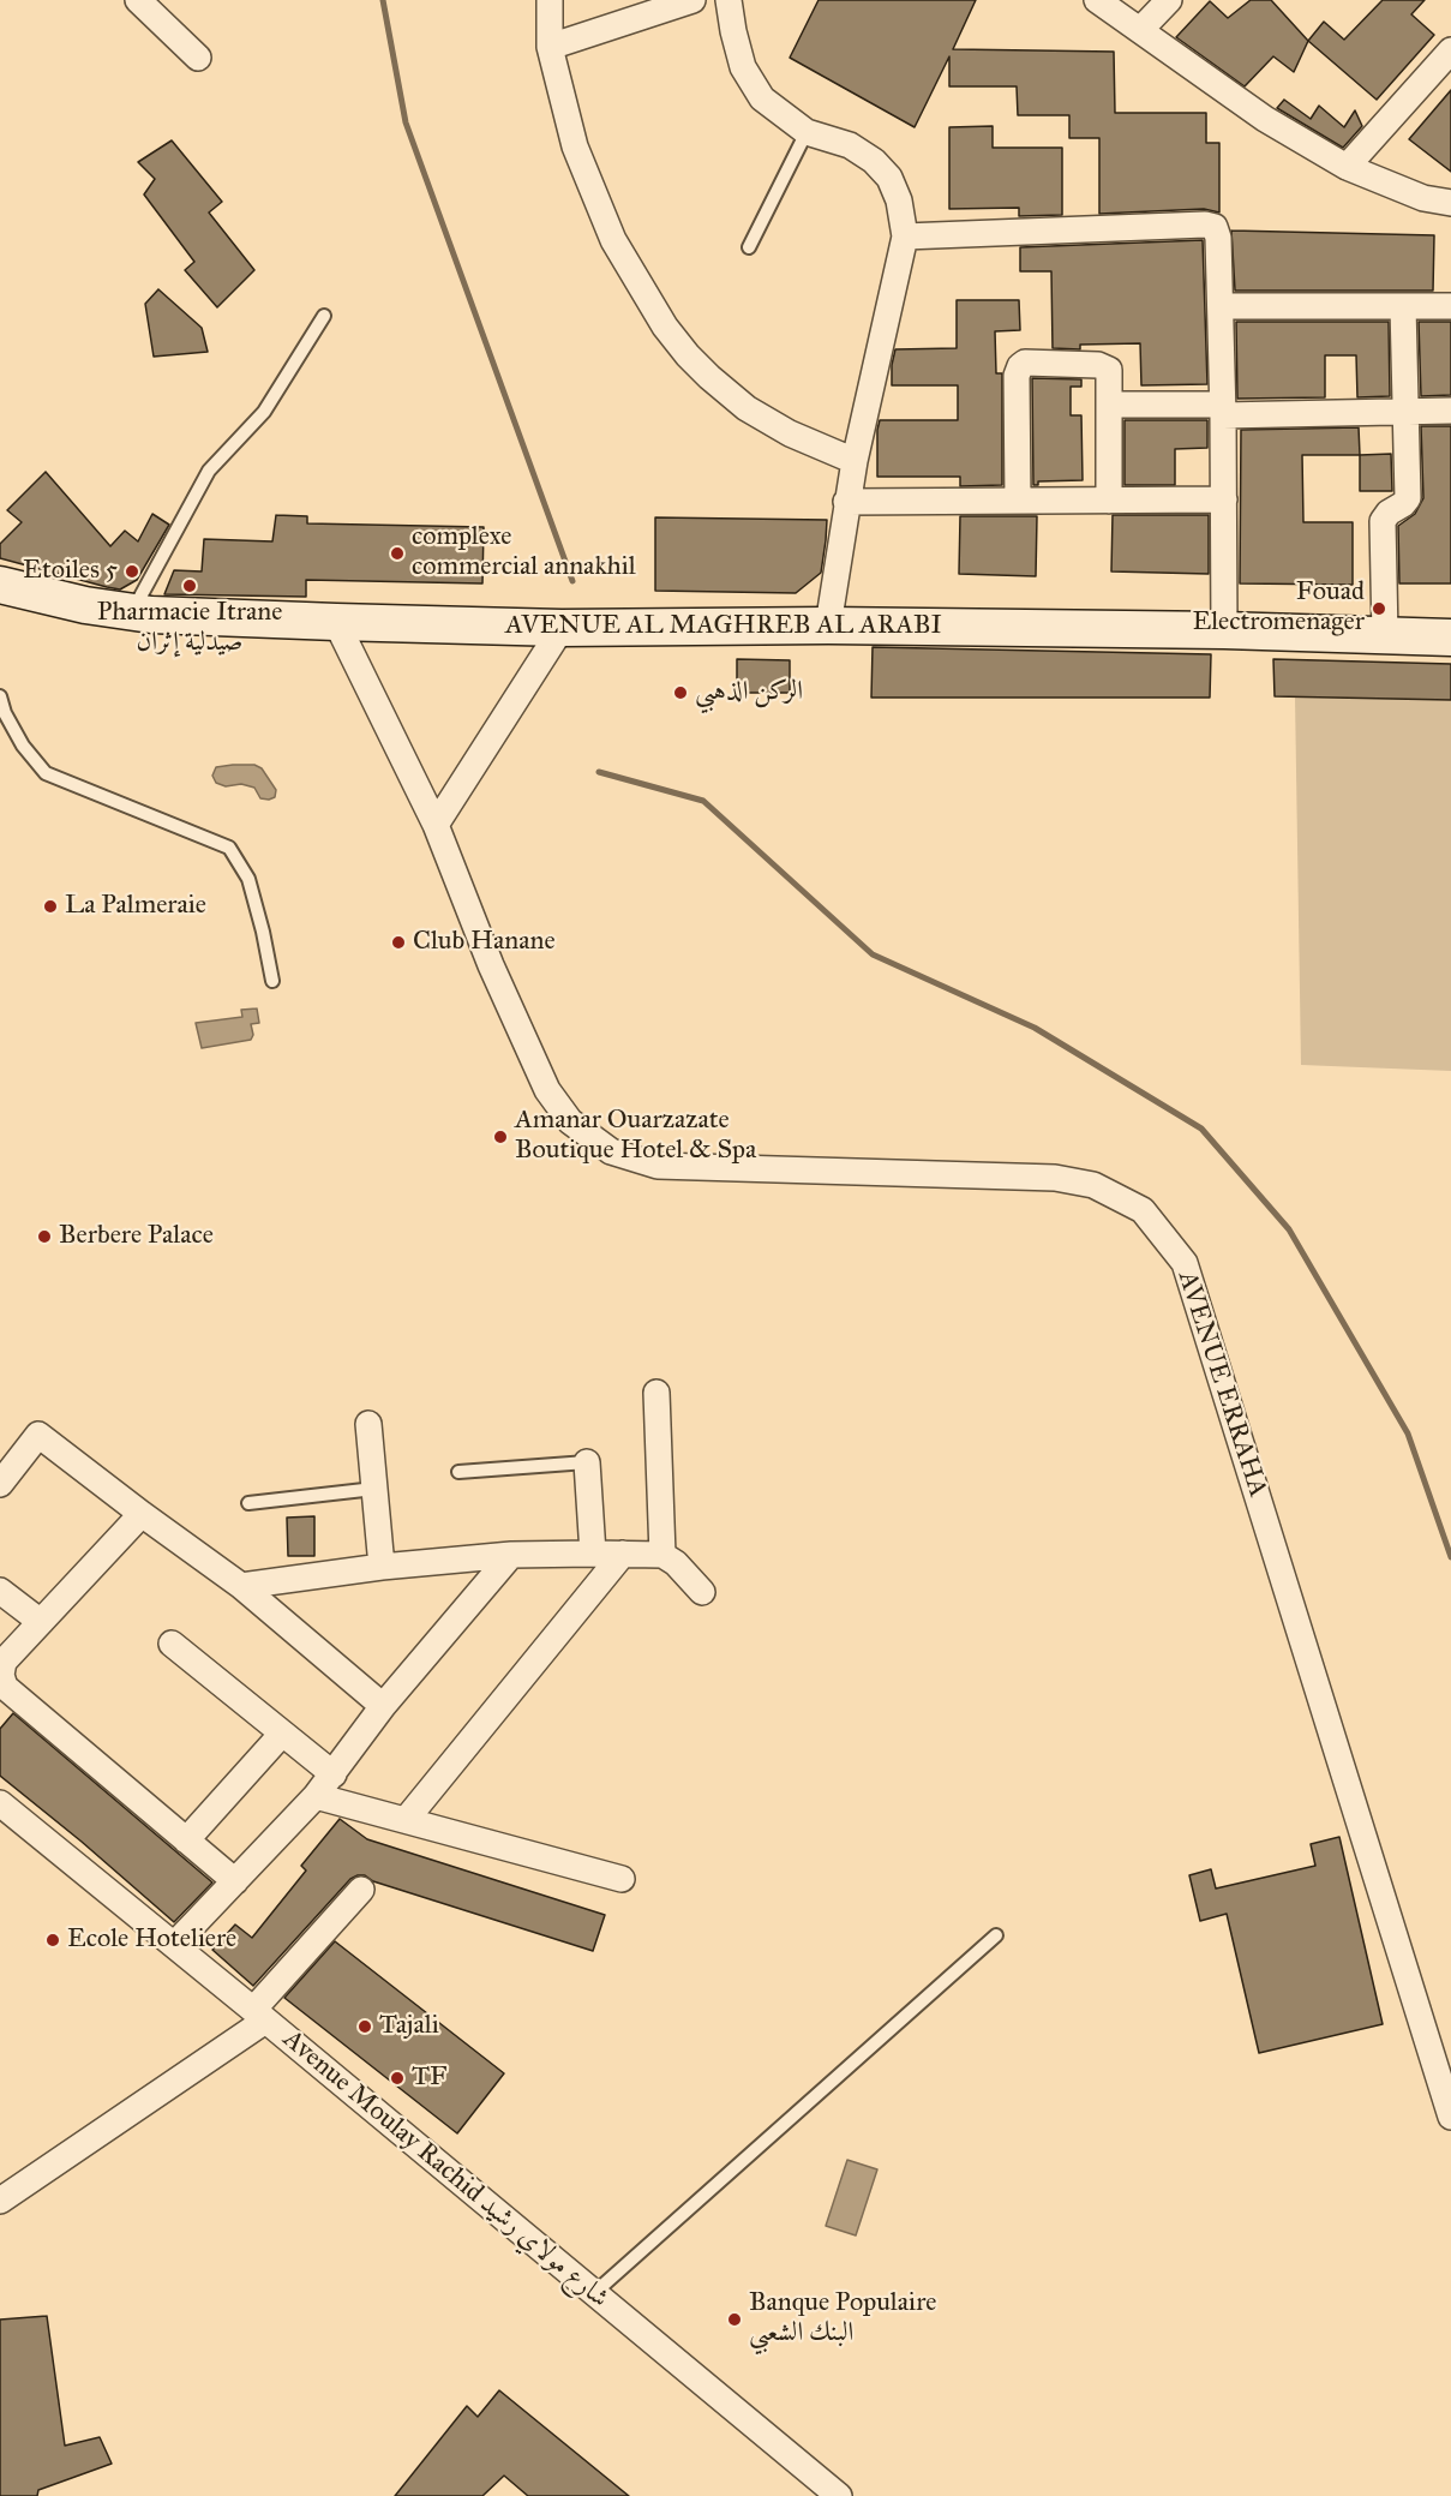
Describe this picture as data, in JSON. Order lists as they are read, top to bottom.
{
  "streets": {
    "main road": ["AVENUE AL MAGHREB AL ARABI"],
    "street": ["AVENUE ERRAHA", "Avenue Moulay Rachid شارع مولاي رشيد"]
  },
  "crossings": [
    ["AVENUE AL MAGHREB AL ARABI", "AVENUE ERRAHA"]
  ],
  "places": [
    "complexe commercial annakhil",
    "Etoiles 5",
    "Pharmacie Itrane صيدلية إثران",
    "Fouad Electromenager",
    "الركن الذهبي",
    "La Palmeraie",
    "Club Hanane",
    "Amanar Ouarzazate Boutique Hotel & Spa",
    "Berbere Palace",
    "Ecole Hoteliere",
    "Tajali",
    "TF",
    "Banque Populaire البنك الشعبي"
  ]
}
